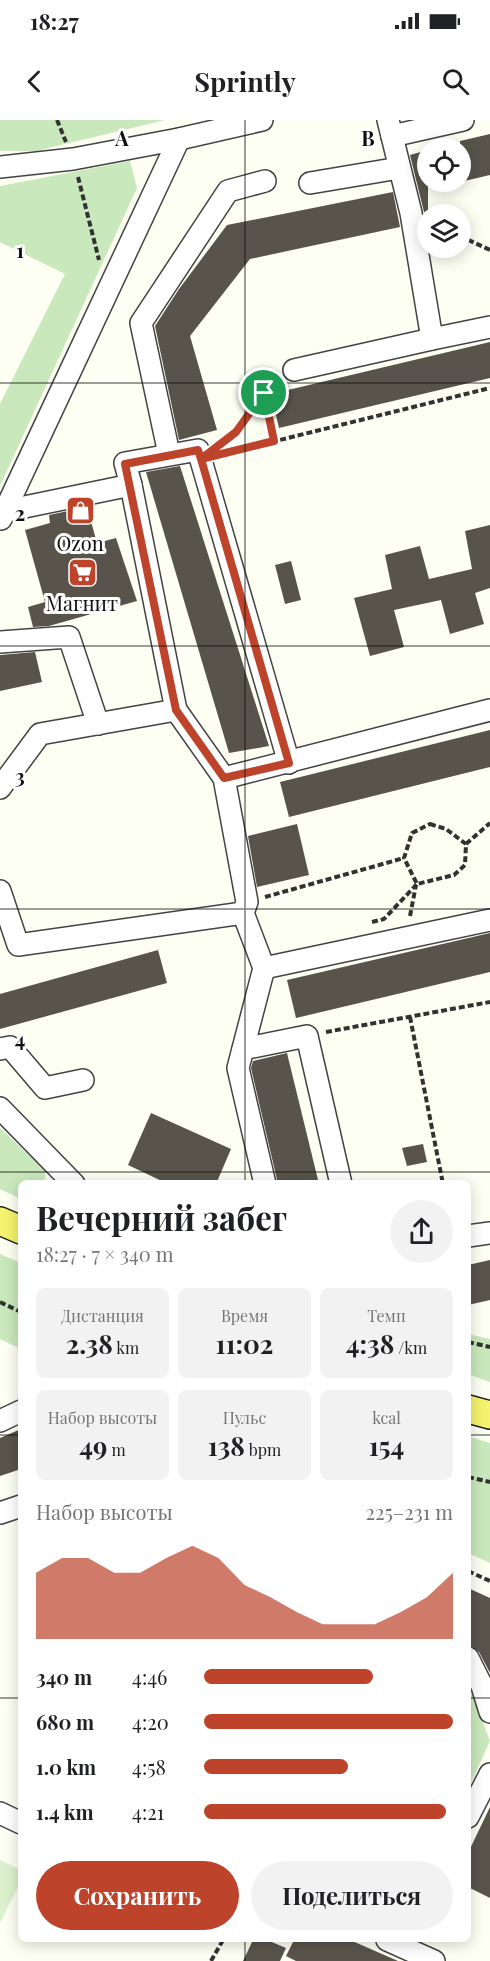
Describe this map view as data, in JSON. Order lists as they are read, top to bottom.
{
  "places": {
    "shop": ["Ozon"],
    "supermarket": ["Магнит"]
  },
  "page": {
    "status": "18:27",
    "header": "Sprintly",
    "heading": ["Вечерний забег", "18:27 · 7 × 340 m"],
    "stats": [
      ["Дистанция", "2.38 km"],
      ["Время", "11:02"],
      ["Темп", "4:38 /km"],
      ["Набор высоты", "49 m"],
      ["Пульс", "138 bpm"],
      ["kcal", "154"]
    ],
    "chart": ["Набор высоты", "225–231 m"],
    "list": [
      {
        "name": "340 m",
        "note": "4:46"
      },
      {
        "name": "680 m",
        "note": "4:20"
      },
      {
        "name": "1.0 km",
        "note": "4:58"
      },
      {
        "name": "1.4 km",
        "note": "4:21"
      }
    ],
    "buttons": ["Сохранить", "Поделиться"]
  },
  "grid": {
    "columns": ["A", "B"],
    "rows": [
      "1",
      "2",
      "3",
      "4"
    ]
  }
}
